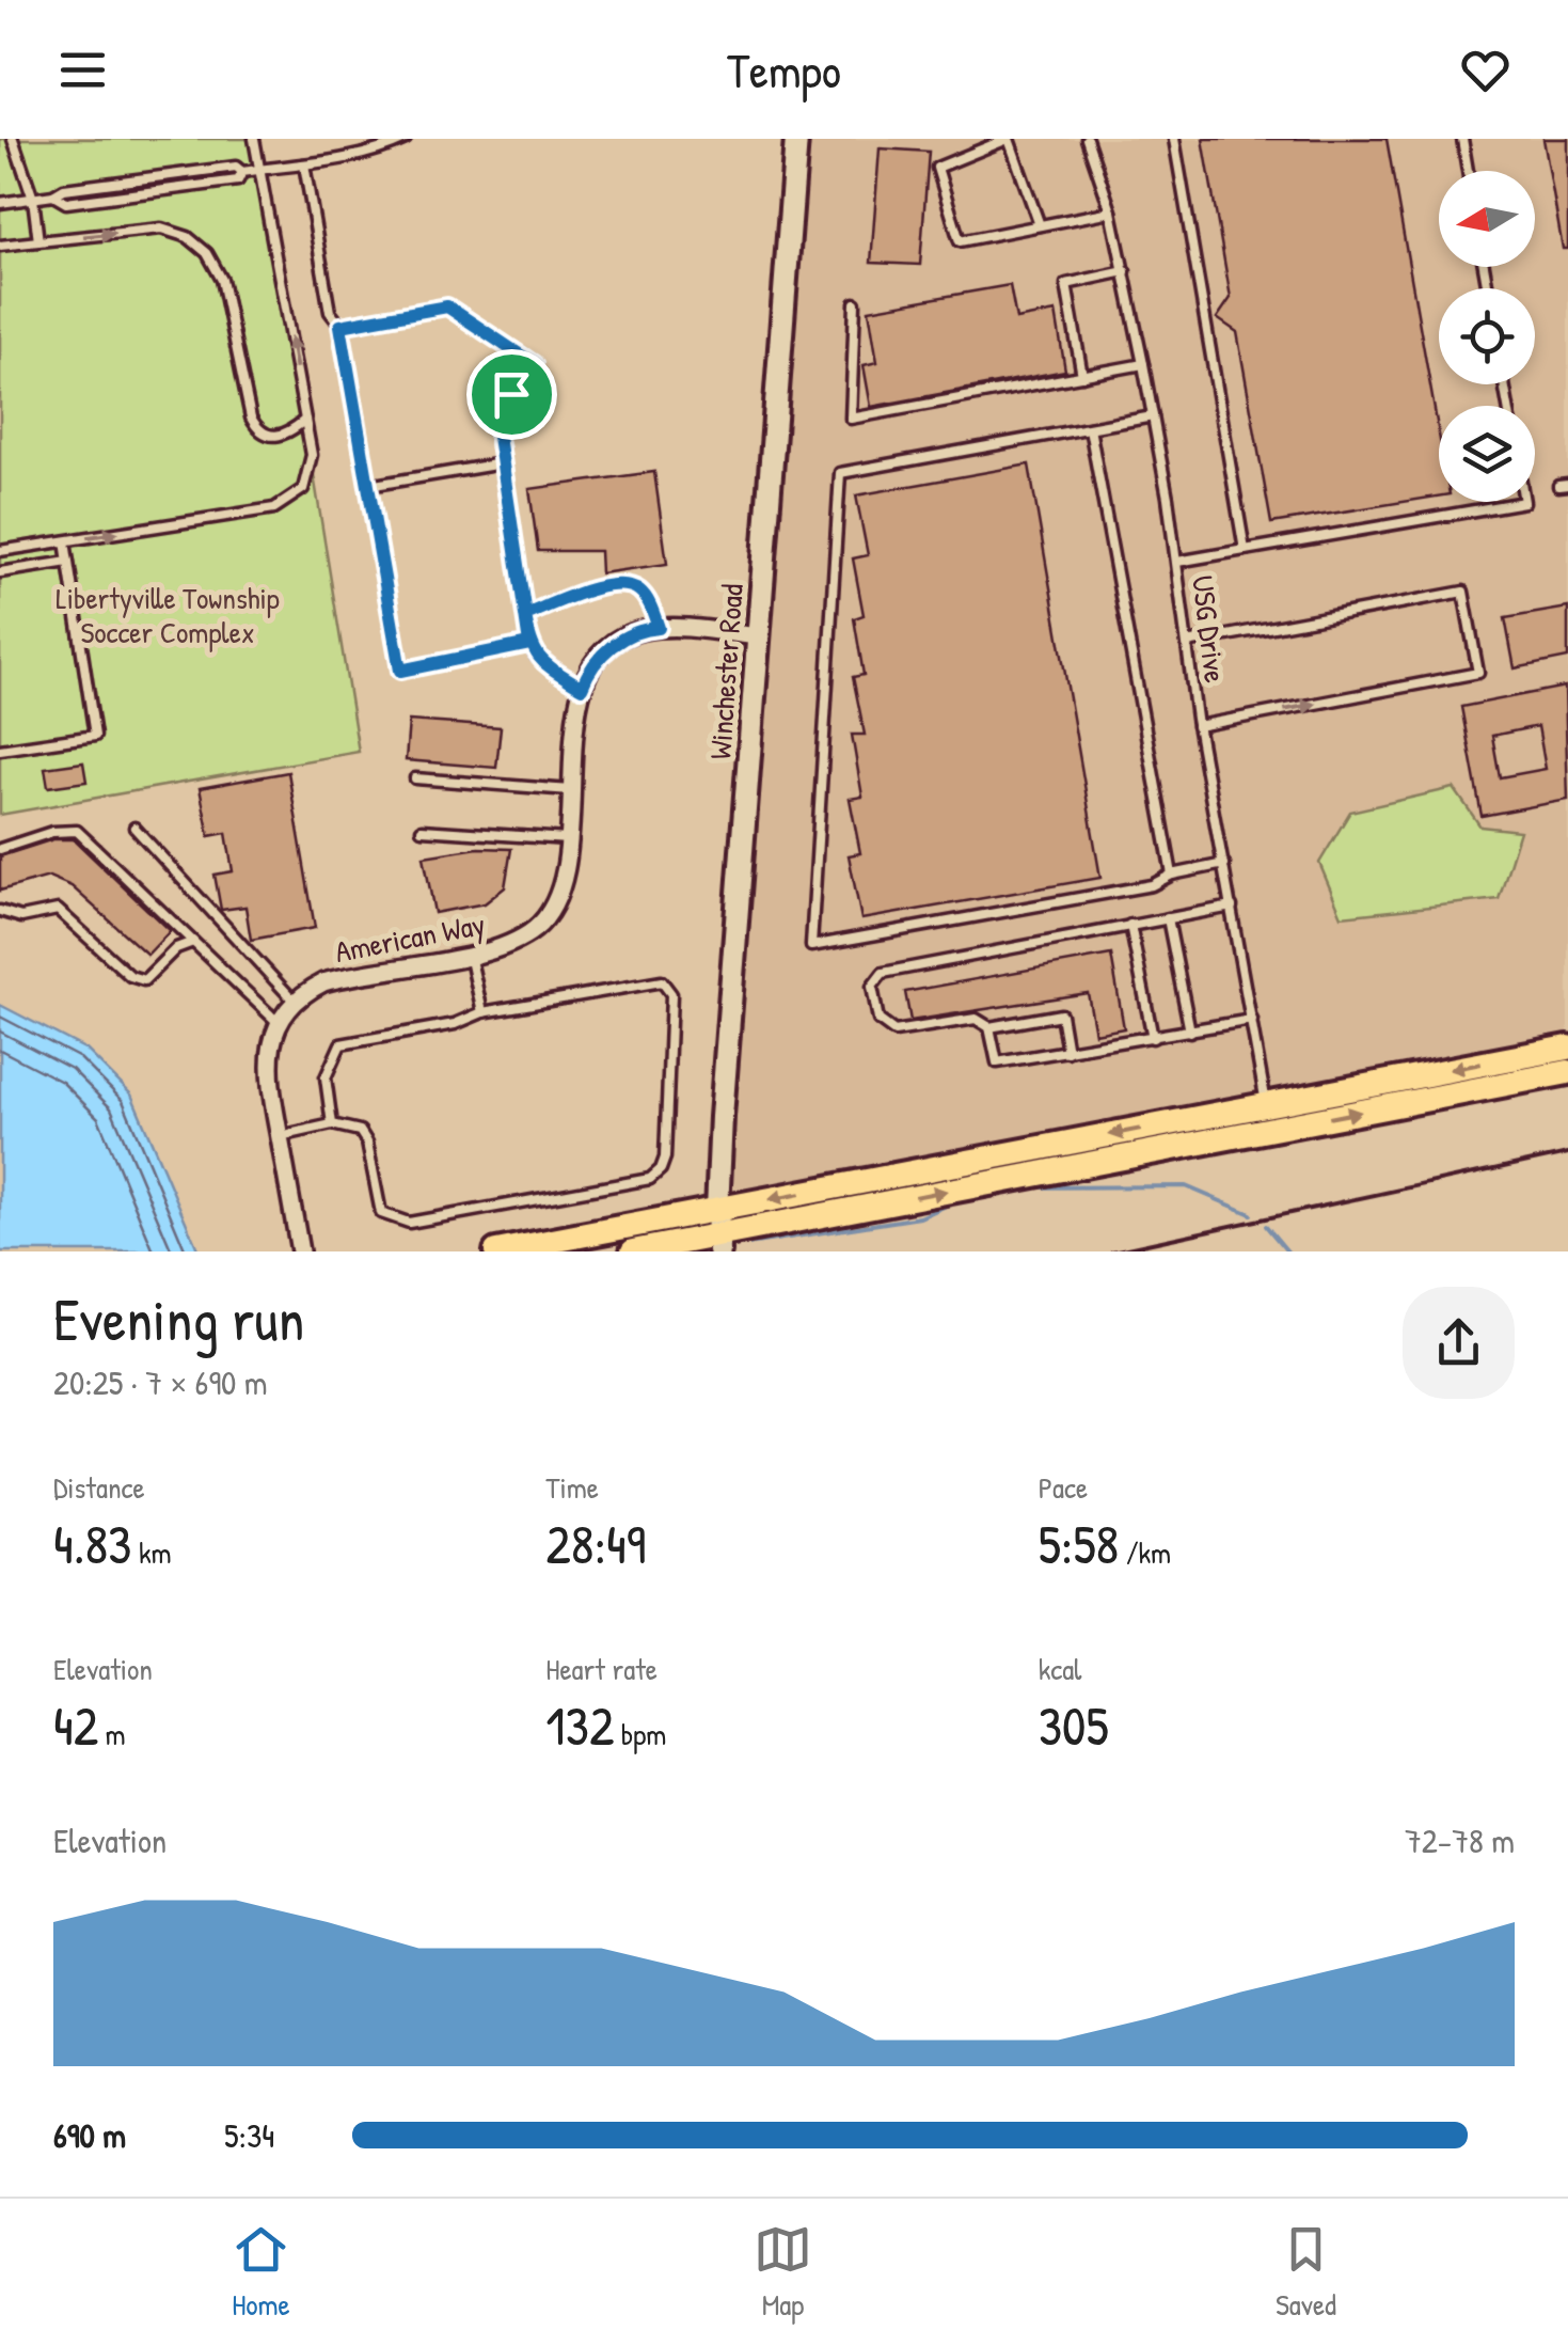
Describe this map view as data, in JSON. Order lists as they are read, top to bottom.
{
  "streets": {
    "main road": ["Winchester Road"],
    "street": ["American Way"],
    "lane": ["USG Drive"]
  },
  "parks": ["Libertyville Township Soccer Complex"],
  "north": "left",
  "page": {
    "header": "Tempo",
    "heading": ["Evening run", "20:25 · 7 × 690 m"],
    "stats": [
      ["Distance", "4.83 km"],
      ["Time", "28:49"],
      ["Pace", "5:58 /km"],
      ["Elevation", "42 m"],
      ["Heart rate", "132 bpm"],
      ["kcal", "305"]
    ],
    "chart": ["Elevation", "72–78 m"],
    "list": [
      {
        "name": "690 m",
        "note": "5:34"
      }
    ],
    "tabs": ["Home", "Map", "Saved"]
  }
}
